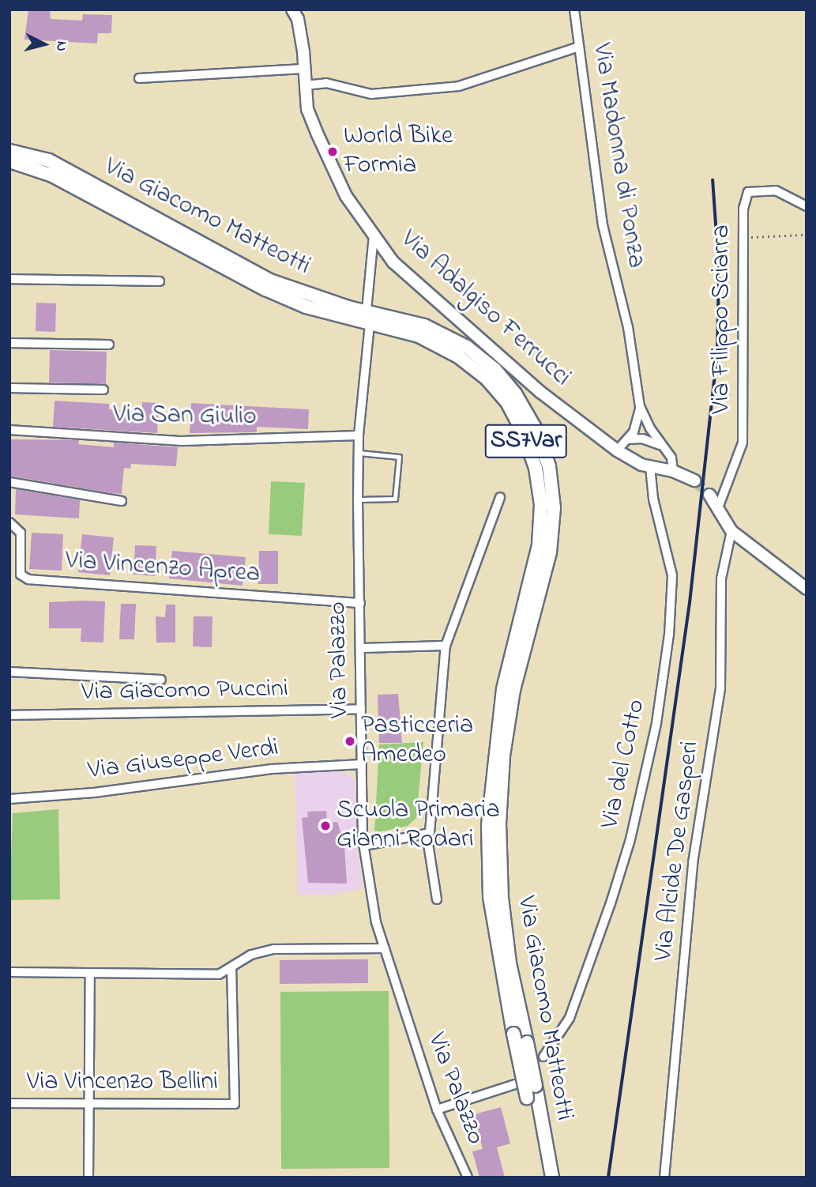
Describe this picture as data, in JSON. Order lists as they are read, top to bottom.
{
  "streets": {
    "main road": ["Via Giacomo Matteotti", "SS7Var"],
    "street": [
      "Via Madonna di Ponza",
      "Via Adalgiso Ferrucci",
      "Via Filippo Sciarra",
      "Via San Giulio",
      "Via Vincenzo Aprea",
      "Via Palazzo",
      "Via Giacomo Puccini",
      "Via Giuseppe Verdi",
      "Via del Cotto",
      "Via Alcide De Gasperi",
      "Via Vincenzo Bellini"
    ]
  },
  "crossings": [
    ["Via Madonna di Ponza", "Via Adalgiso Ferrucci"],
    ["Via Giacomo Matteotti", "Via Palazzo"],
    ["Via Adalgiso Ferrucci", "Via del Cotto"],
    ["Via San Giulio", "Via Palazzo"],
    ["Via Vincenzo Aprea", "Via Palazzo"],
    ["Via Palazzo", "Via Giacomo Puccini"],
    ["Via Palazzo", "Via Giuseppe Verdi"]
  ],
  "places": ["World Bike Formia", "Pasticceria Amedeo", "Scuola Primaria Gianni Rodari"],
  "north": "right"
}
